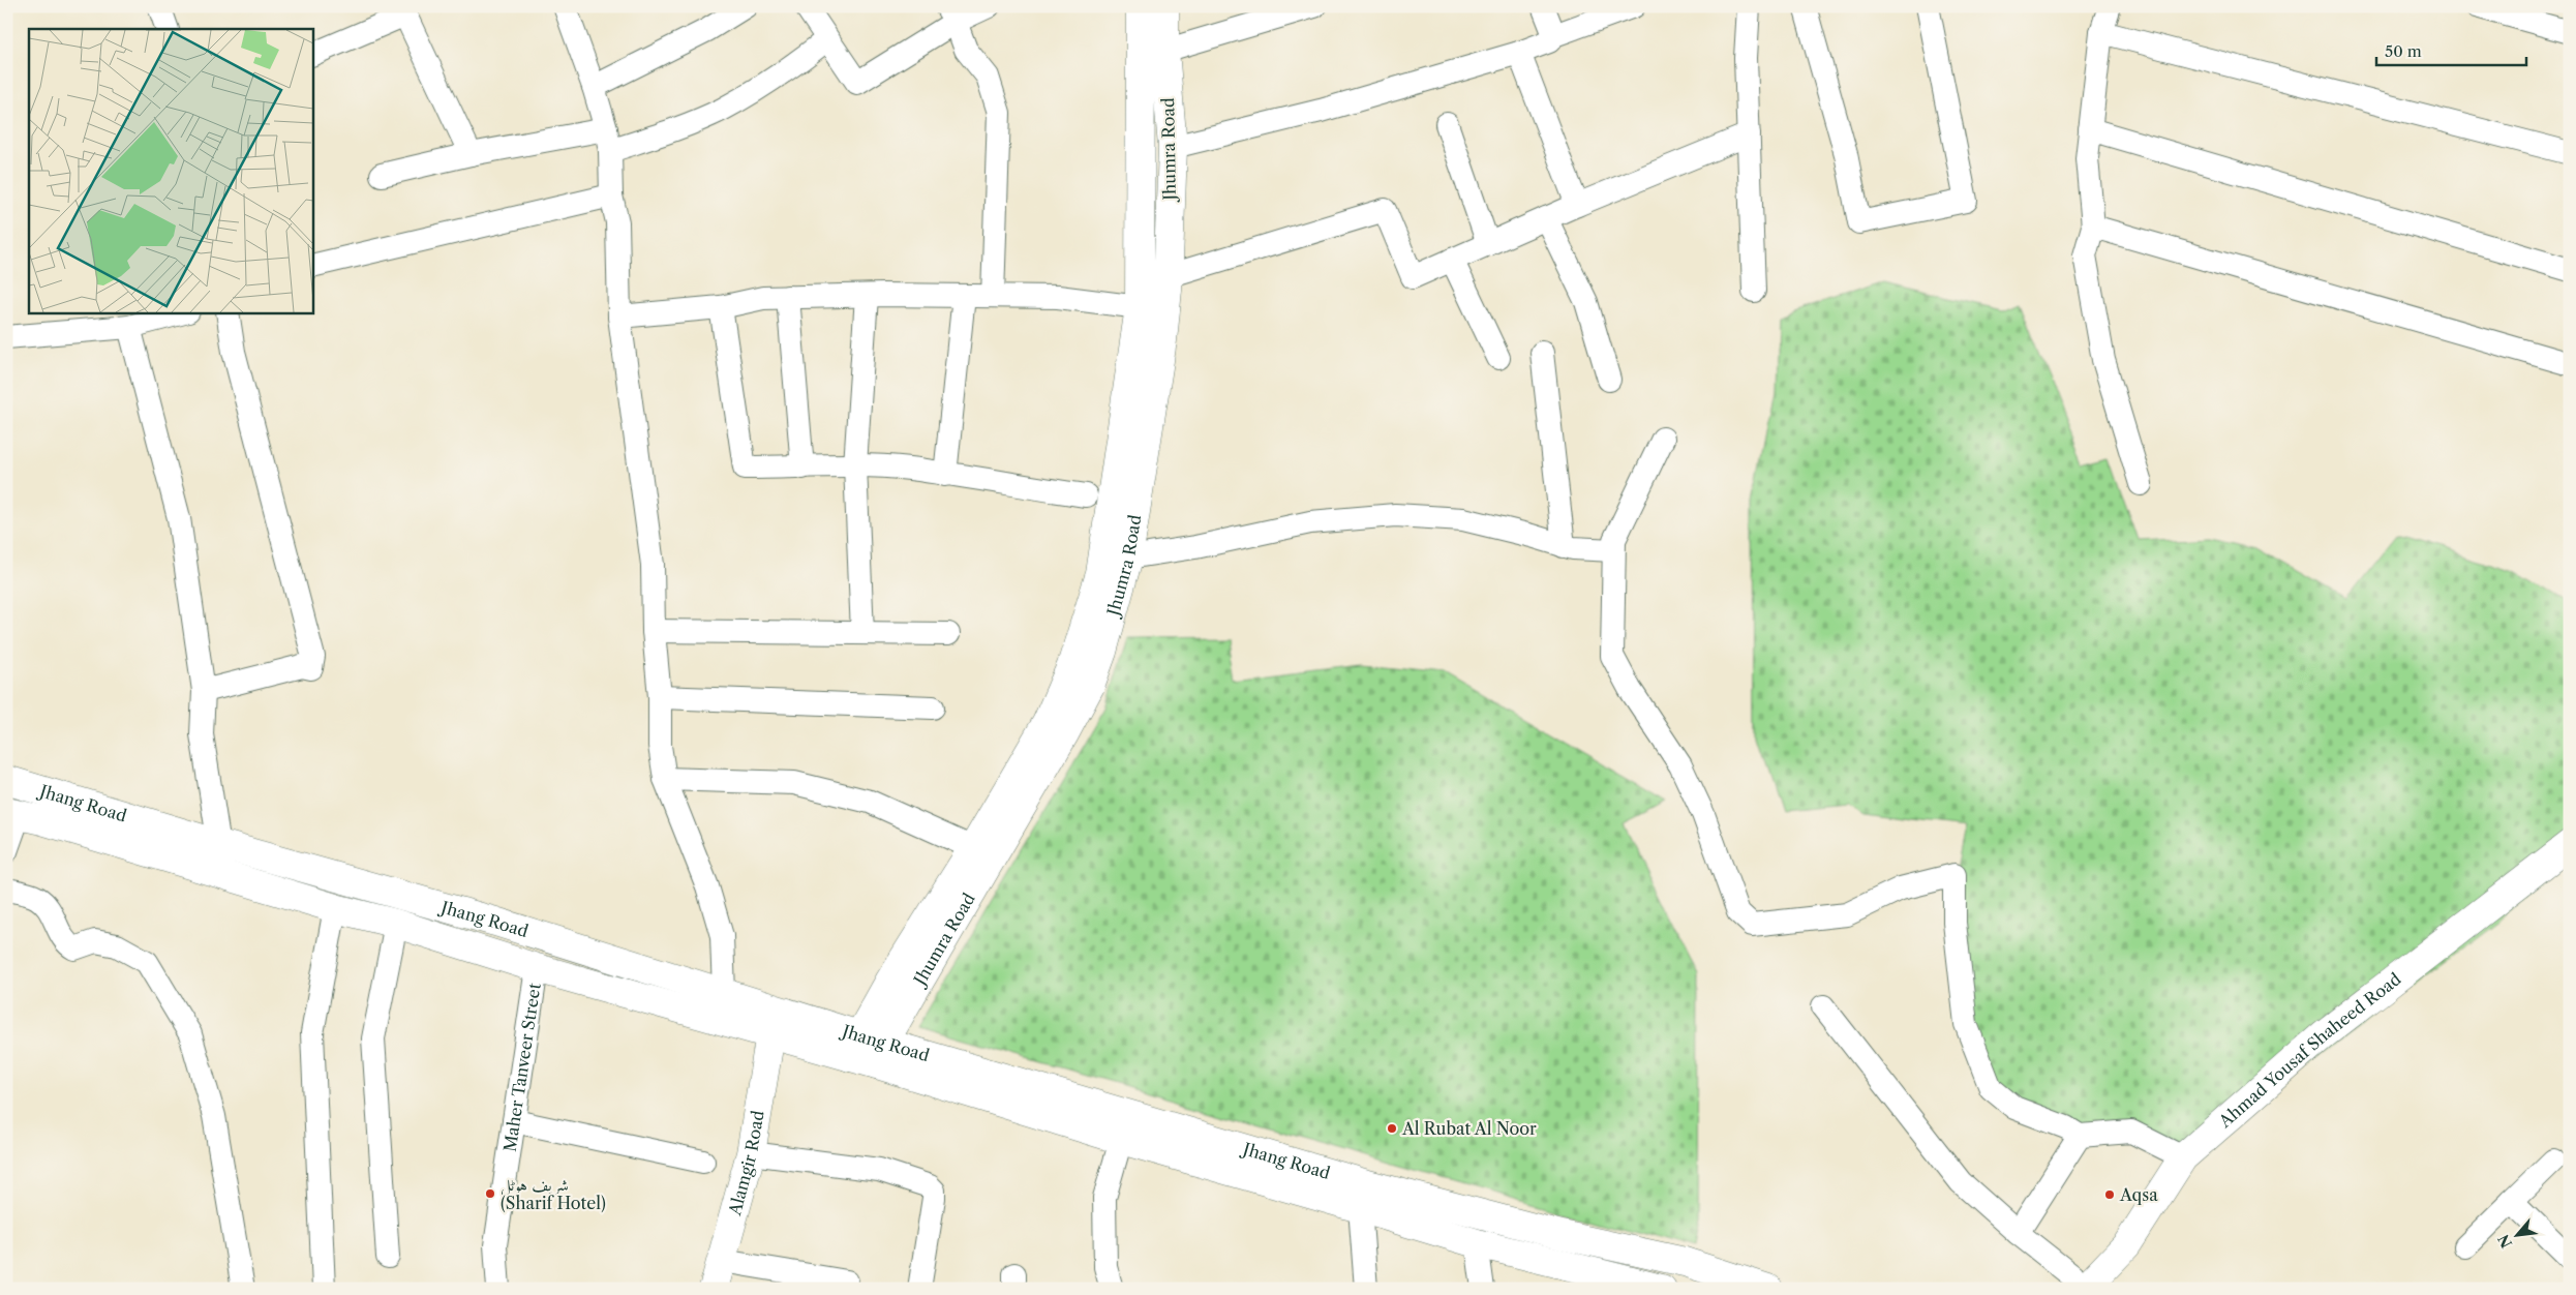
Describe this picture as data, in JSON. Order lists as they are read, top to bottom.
{
  "streets": {
    "main road": [
      "Jhumra Road",
      "Jhang Road",
      "Ahmad Yousaf Shaheed Road",
      "Alamgir Road"
    ],
    "street": ["Maher Tanveer Street"]
  },
  "crossings": [
    ["Jhumra Road", "Jhang Road"],
    ["Jhang Road", "Maher Tanveer Street"],
    ["Jhang Road", "Alamgir Road"]
  ],
  "places": ["Al Rubat Al Noor", "شریف ہوٹل (Sharif Hotel)", "Aqsa"],
  "scale_bar": "50 m",
  "north": "bottom left"
}
